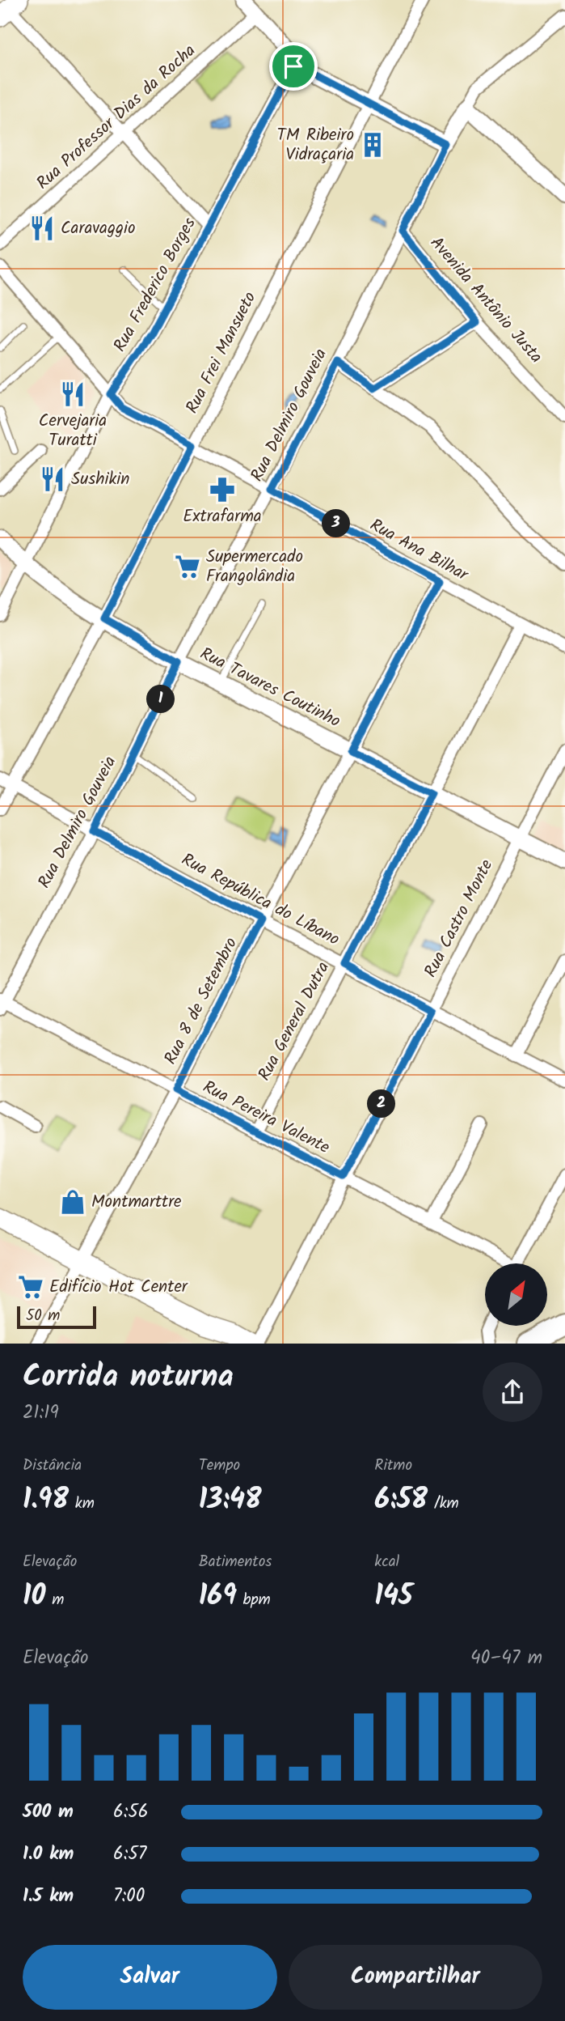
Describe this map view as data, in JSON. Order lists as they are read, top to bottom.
{
  "streets": {
    "street": [
      "Rua Professor Dias da Rocha",
      "Rua Frederico Borges",
      "Avenida Antônio Justa",
      "Rua Frei Mansueto",
      "Rua Delmiro Gouveia",
      "Rua Ana Bilhar",
      "Rua Tavares Coutinho",
      "Rua República do Líbano",
      "Rua Castro Monte",
      "Rua 8 de Setembro",
      "Rua General Dutra",
      "Rua Pereira Valente"
    ]
  },
  "crossings": [
    ["Rua Frederico Borges", "Rua Ana Bilhar"],
    ["Rua Frederico Borges", "Rua Tavares Coutinho"],
    ["Avenida Antônio Justa", "Rua Delmiro Gouveia"],
    ["Rua Frei Mansueto", "Rua Ana Bilhar"],
    ["Rua Frei Mansueto", "Rua Tavares Coutinho"],
    ["Rua Frei Mansueto", "Rua República do Líbano"],
    ["Rua Delmiro Gouveia", "Rua Ana Bilhar"],
    ["Rua Delmiro Gouveia", "Rua Tavares Coutinho"],
    ["Rua Delmiro Gouveia", "Rua República do Líbano"],
    ["Rua Delmiro Gouveia", "Rua Pereira Valente"],
    ["Rua Ana Bilhar", "Rua 8 de Setembro"],
    ["Rua Ana Bilhar", "Rua General Dutra"],
    ["Rua Tavares Coutinho", "Rua Castro Monte"],
    ["Rua Tavares Coutinho", "Rua 8 de Setembro"],
    ["Rua Tavares Coutinho", "Rua General Dutra"],
    ["Rua República do Líbano", "Rua Castro Monte"],
    ["Rua República do Líbano", "Rua 8 de Setembro"],
    ["Rua República do Líbano", "Rua General Dutra"],
    ["Rua Castro Monte", "Rua Pereira Valente"],
    ["Rua 8 de Setembro", "Rua Pereira Valente"],
    ["Rua General Dutra", "Rua Pereira Valente"]
  ],
  "places": {
    "building": ["TM Ribeiro Vidraçaria"],
    "restaurant": ["Caravaggio", "Cervejaria Turatti", "Sushikin"],
    "pharmacy": ["Extrafarma"],
    "supermarket": ["Supermercado Frangolândia", "Edifício Hot Center"],
    "shop": ["Montmarttre"]
  },
  "scale_bar": "50 m",
  "north": "top right",
  "page": {
    "pins": ["3", "1", "2"],
    "scale": "50 m",
    "heading": ["Corrida noturna", "21:19"],
    "stats": [
      ["Distância", "1.98 km"],
      ["Tempo", "13:48"],
      ["Ritmo", "6:58 /km"],
      ["Elevação", "10 m"],
      ["Batimentos", "169 bpm"],
      ["kcal", "145"]
    ],
    "chart": ["Elevação", "40–47 m"],
    "list": [
      {
        "name": "500 m",
        "note": "6:56"
      },
      {
        "name": "1.0 km",
        "note": "6:57"
      },
      {
        "name": "1.5 km",
        "note": "7:00"
      }
    ],
    "buttons": ["Salvar", "Compartilhar"]
  }
}
